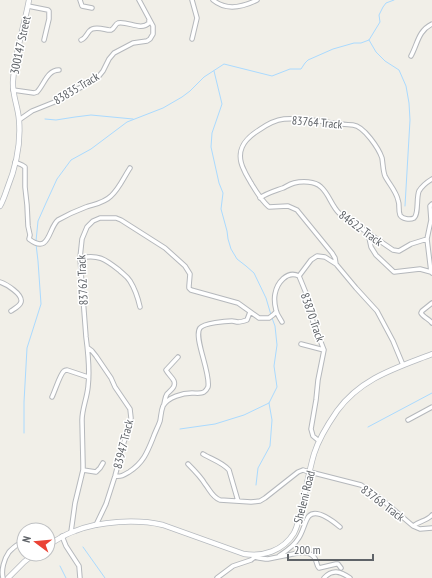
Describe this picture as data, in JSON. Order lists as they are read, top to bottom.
{
  "streets": {
    "street": [
      "300147 Street",
      "83835 Track",
      "83764 Track",
      "84622 Track",
      "83762 Track",
      "83870 Track",
      "83947 Track",
      "Sheleni Road",
      "83768 Track"
    ]
  },
  "crossings": [
    ["300147 Street", "83835 Track"],
    ["83764 Track", "84622 Track"],
    ["83762 Track", "83870 Track"],
    ["83762 Track", "83947 Track"],
    ["83762 Track", "Sheleni Road"],
    ["83870 Track", "Sheleni Road"],
    ["83947 Track", "Sheleni Road"],
    ["Sheleni Road", "83768 Track"]
  ],
  "scale_bar": "200 m",
  "north": "left"
}
